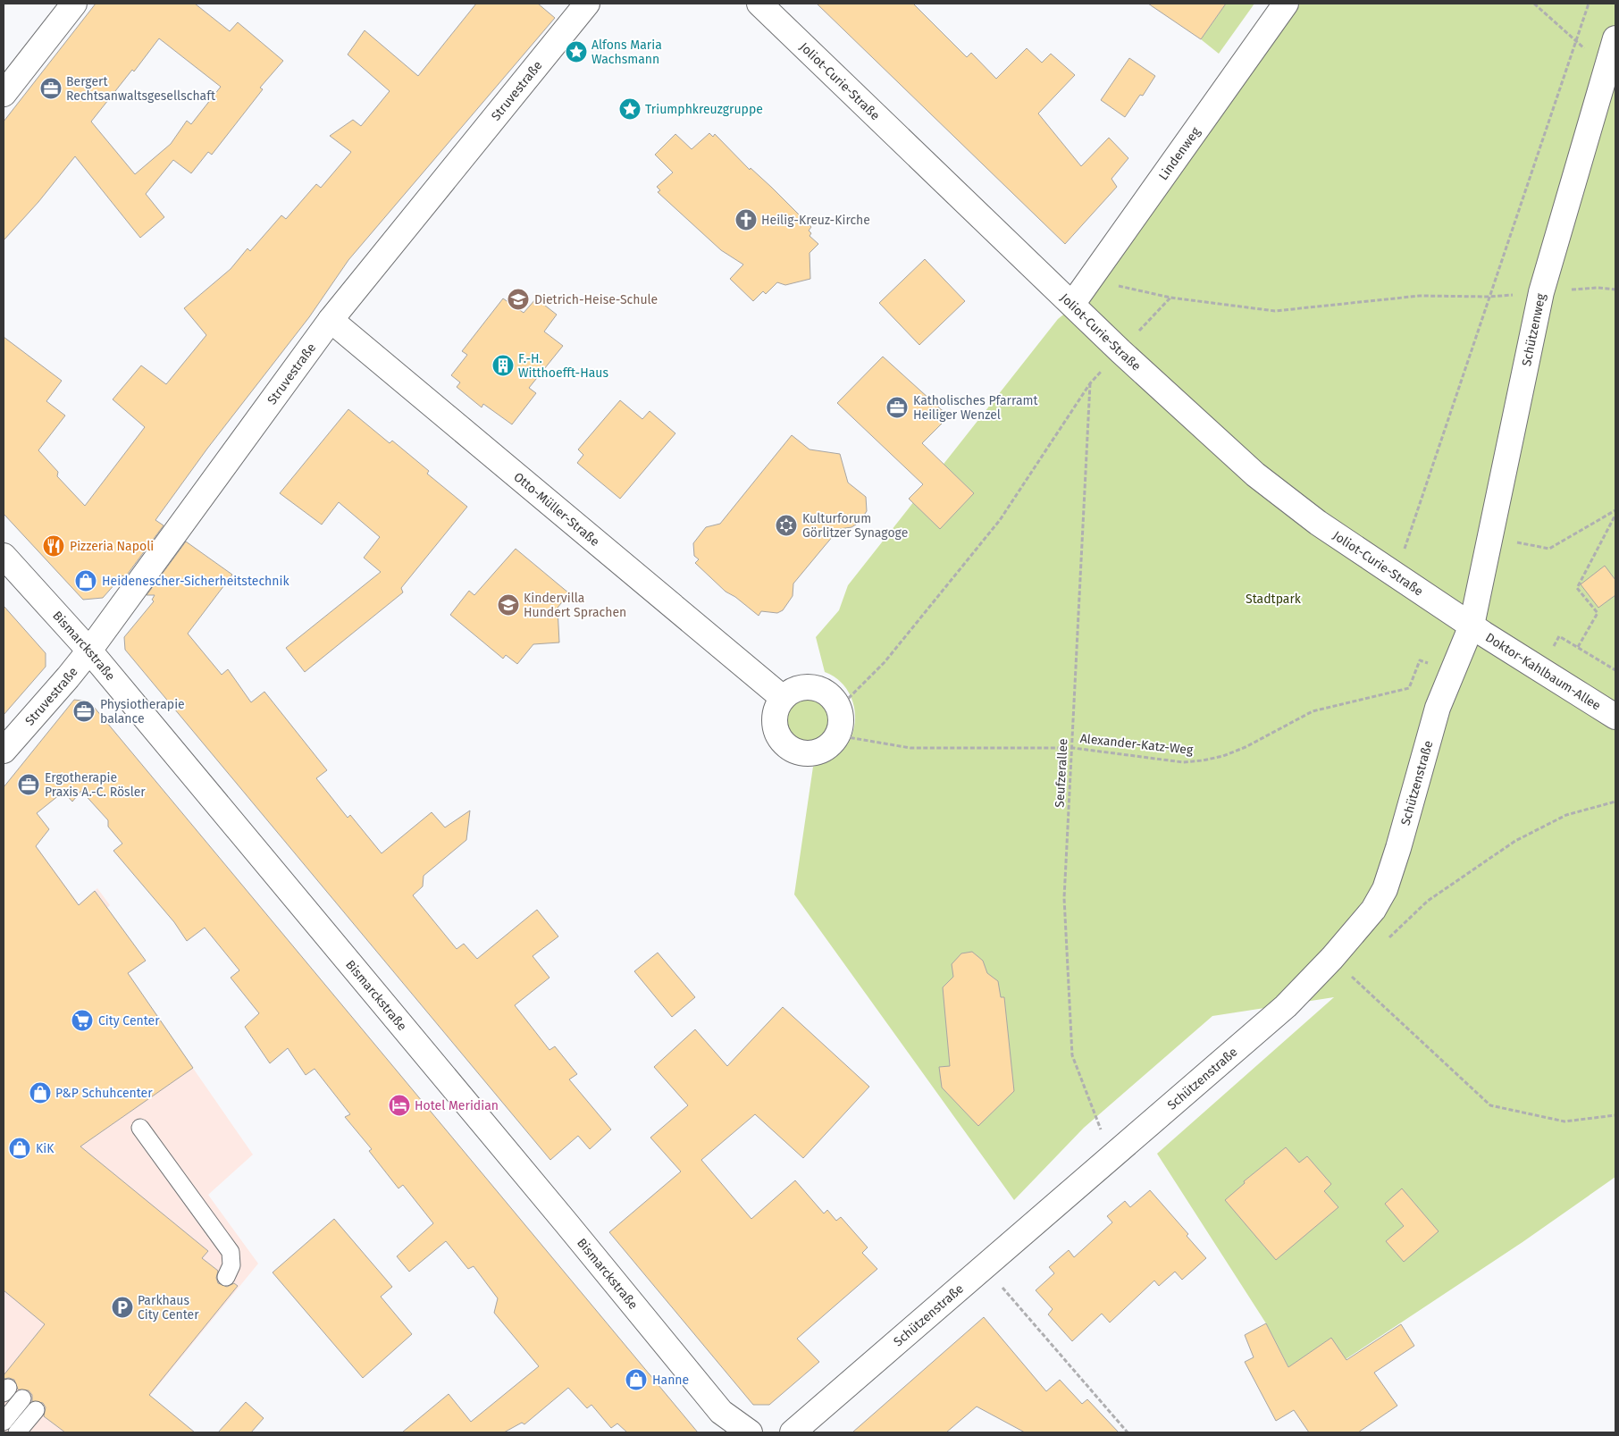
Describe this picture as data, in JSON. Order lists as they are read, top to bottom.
{
  "streets": {
    "street": [
      "Joliot-Curie-Straße",
      "Struvestraße",
      "Lindenweg",
      "Schützenweg",
      "Otto-Müller-Straße",
      "Bismarckstraße",
      "Doktor-Kahlbaum-Allee",
      "Schützenstraße"
    ],
    "path": ["Alexander-Katz-Weg", "Seufzerallee"]
  },
  "crossings": [
    ["Joliot-Curie-Straße", "Lindenweg"],
    ["Joliot-Curie-Straße", "Schützenweg"],
    ["Joliot-Curie-Straße", "Doktor-Kahlbaum-Allee"],
    ["Joliot-Curie-Straße", "Schützenstraße"],
    ["Struvestraße", "Otto-Müller-Straße"],
    ["Struvestraße", "Bismarckstraße"],
    ["Schützenweg", "Doktor-Kahlbaum-Allee"],
    ["Schützenweg", "Schützenstraße"],
    ["Otto-Müller-Straße", "Alexander-Katz-Weg"],
    ["Doktor-Kahlbaum-Allee", "Schützenstraße"],
    ["Alexander-Katz-Weg", "Seufzerallee"],
    ["Alexander-Katz-Weg", "Schützenstraße"],
    ["Seufzerallee", "Schützenstraße"]
  ],
  "parks": ["Stadtpark"],
  "places": {
    "place": ["Alfons Maria Wachsmann", "Triumphkreuzgruppe"],
    "office": [
      "Bergert Rechtsanwaltsgesellschaft",
      "Katholisches Pfarramt Heiliger Wenzel",
      "Physiotherapie balance",
      "Ergotherapie Praxis A.-C. Rösler"
    ],
    "church": ["Heilig-Kreuz-Kirche"],
    "school or university": ["Dietrich-Heise-Schule", "Kindervilla Hundert Sprachen"],
    "building": ["F.-H. Witthoefft-Haus"],
    "synagogue": ["Kulturforum Görlitzer Synagoge"],
    "restaurant": ["Pizzeria Napoli"],
    "shop": [
      "Heidenescher-Sicherheitstechnik",
      "P&P Schuhcenter",
      "KiK",
      "Hanne"
    ],
    "supermarket": ["City Center"],
    "hotel": ["Hotel Meridian"],
    "parking": ["Parkhaus City Center"]
  }
}
